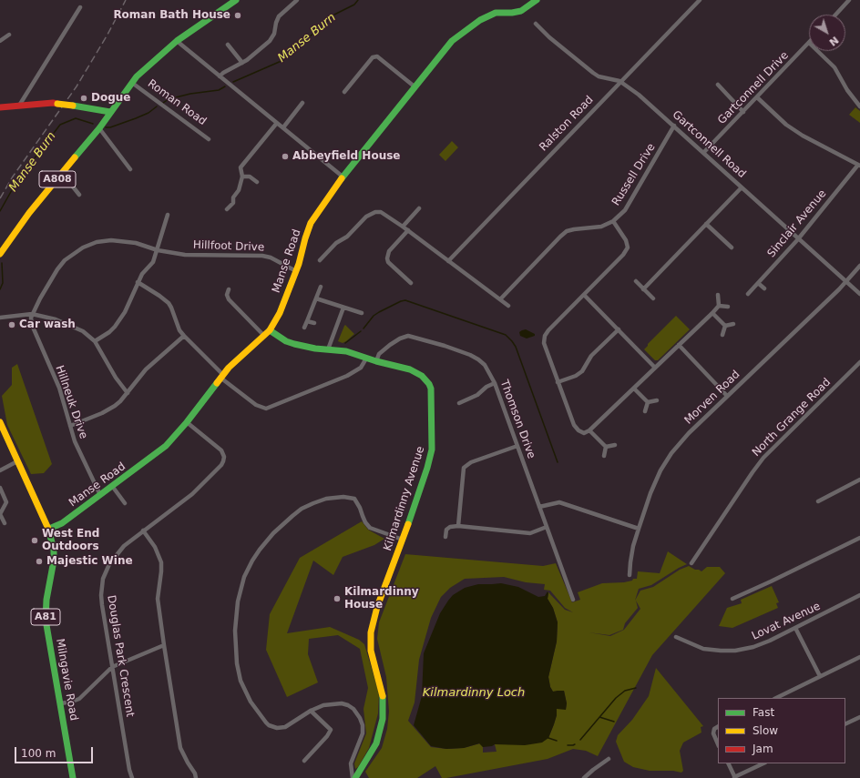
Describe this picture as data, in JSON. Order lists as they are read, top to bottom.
{
  "streets": {
    "street": [
      "Gartconnell Drive",
      "Roman Road",
      "Ralston Road",
      "Gartconnell Road",
      "Russell Drive",
      "A808",
      "Sinclair Avenue",
      "Hillfoot Drive",
      "Manse Road",
      "Morven Road",
      "Hillneuk Drive",
      "North Grange Road",
      "Thomson Drive",
      "Kilmardinny Avenue",
      "A81",
      "Lovat Avenue",
      "Douglas Park Crescent",
      "Milngavie Road"
    ]
  },
  "crossings": [
    ["Gartconnell Drive", "Gartconnell Road"],
    ["Roman Road", "A808"],
    ["Ralston Road", "Gartconnell Road"],
    ["Gartconnell Road", "Russell Drive"],
    ["Gartconnell Road", "Sinclair Avenue"],
    ["Gartconnell Road", "Morven Road"],
    ["Hillfoot Drive", "Manse Road"],
    ["Hillfoot Drive", "Hillneuk Drive"],
    ["Manse Road", "Hillneuk Drive"],
    ["Manse Road", "Kilmardinny Avenue"],
    ["Manse Road", "Douglas Park Crescent"],
    ["Manse Road", "Milngavie Road"],
    ["Thomson Drive", "Kilmardinny Avenue"]
  ],
  "water": ["Manse Burn", "Kilmardinny Loch"],
  "places": [
    "Roman Bath House",
    "Dogue",
    "Abbeyfield House",
    "Car wash",
    "West End Outdoors",
    "Majestic Wine",
    "Kilmardinny House"
  ],
  "legend": ["Fast", "Slow", "Jam"],
  "scale_bar": "100 m",
  "north": "bottom right"
}
